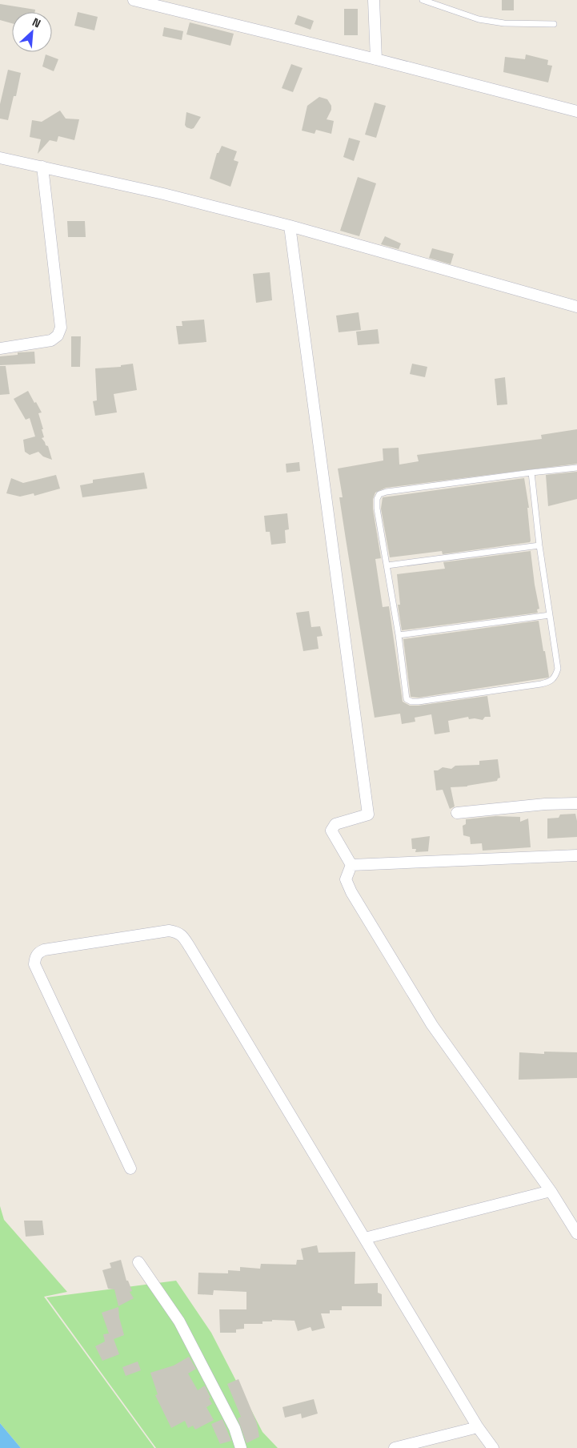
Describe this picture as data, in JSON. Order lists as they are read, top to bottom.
{
  "north": "top right"
}
